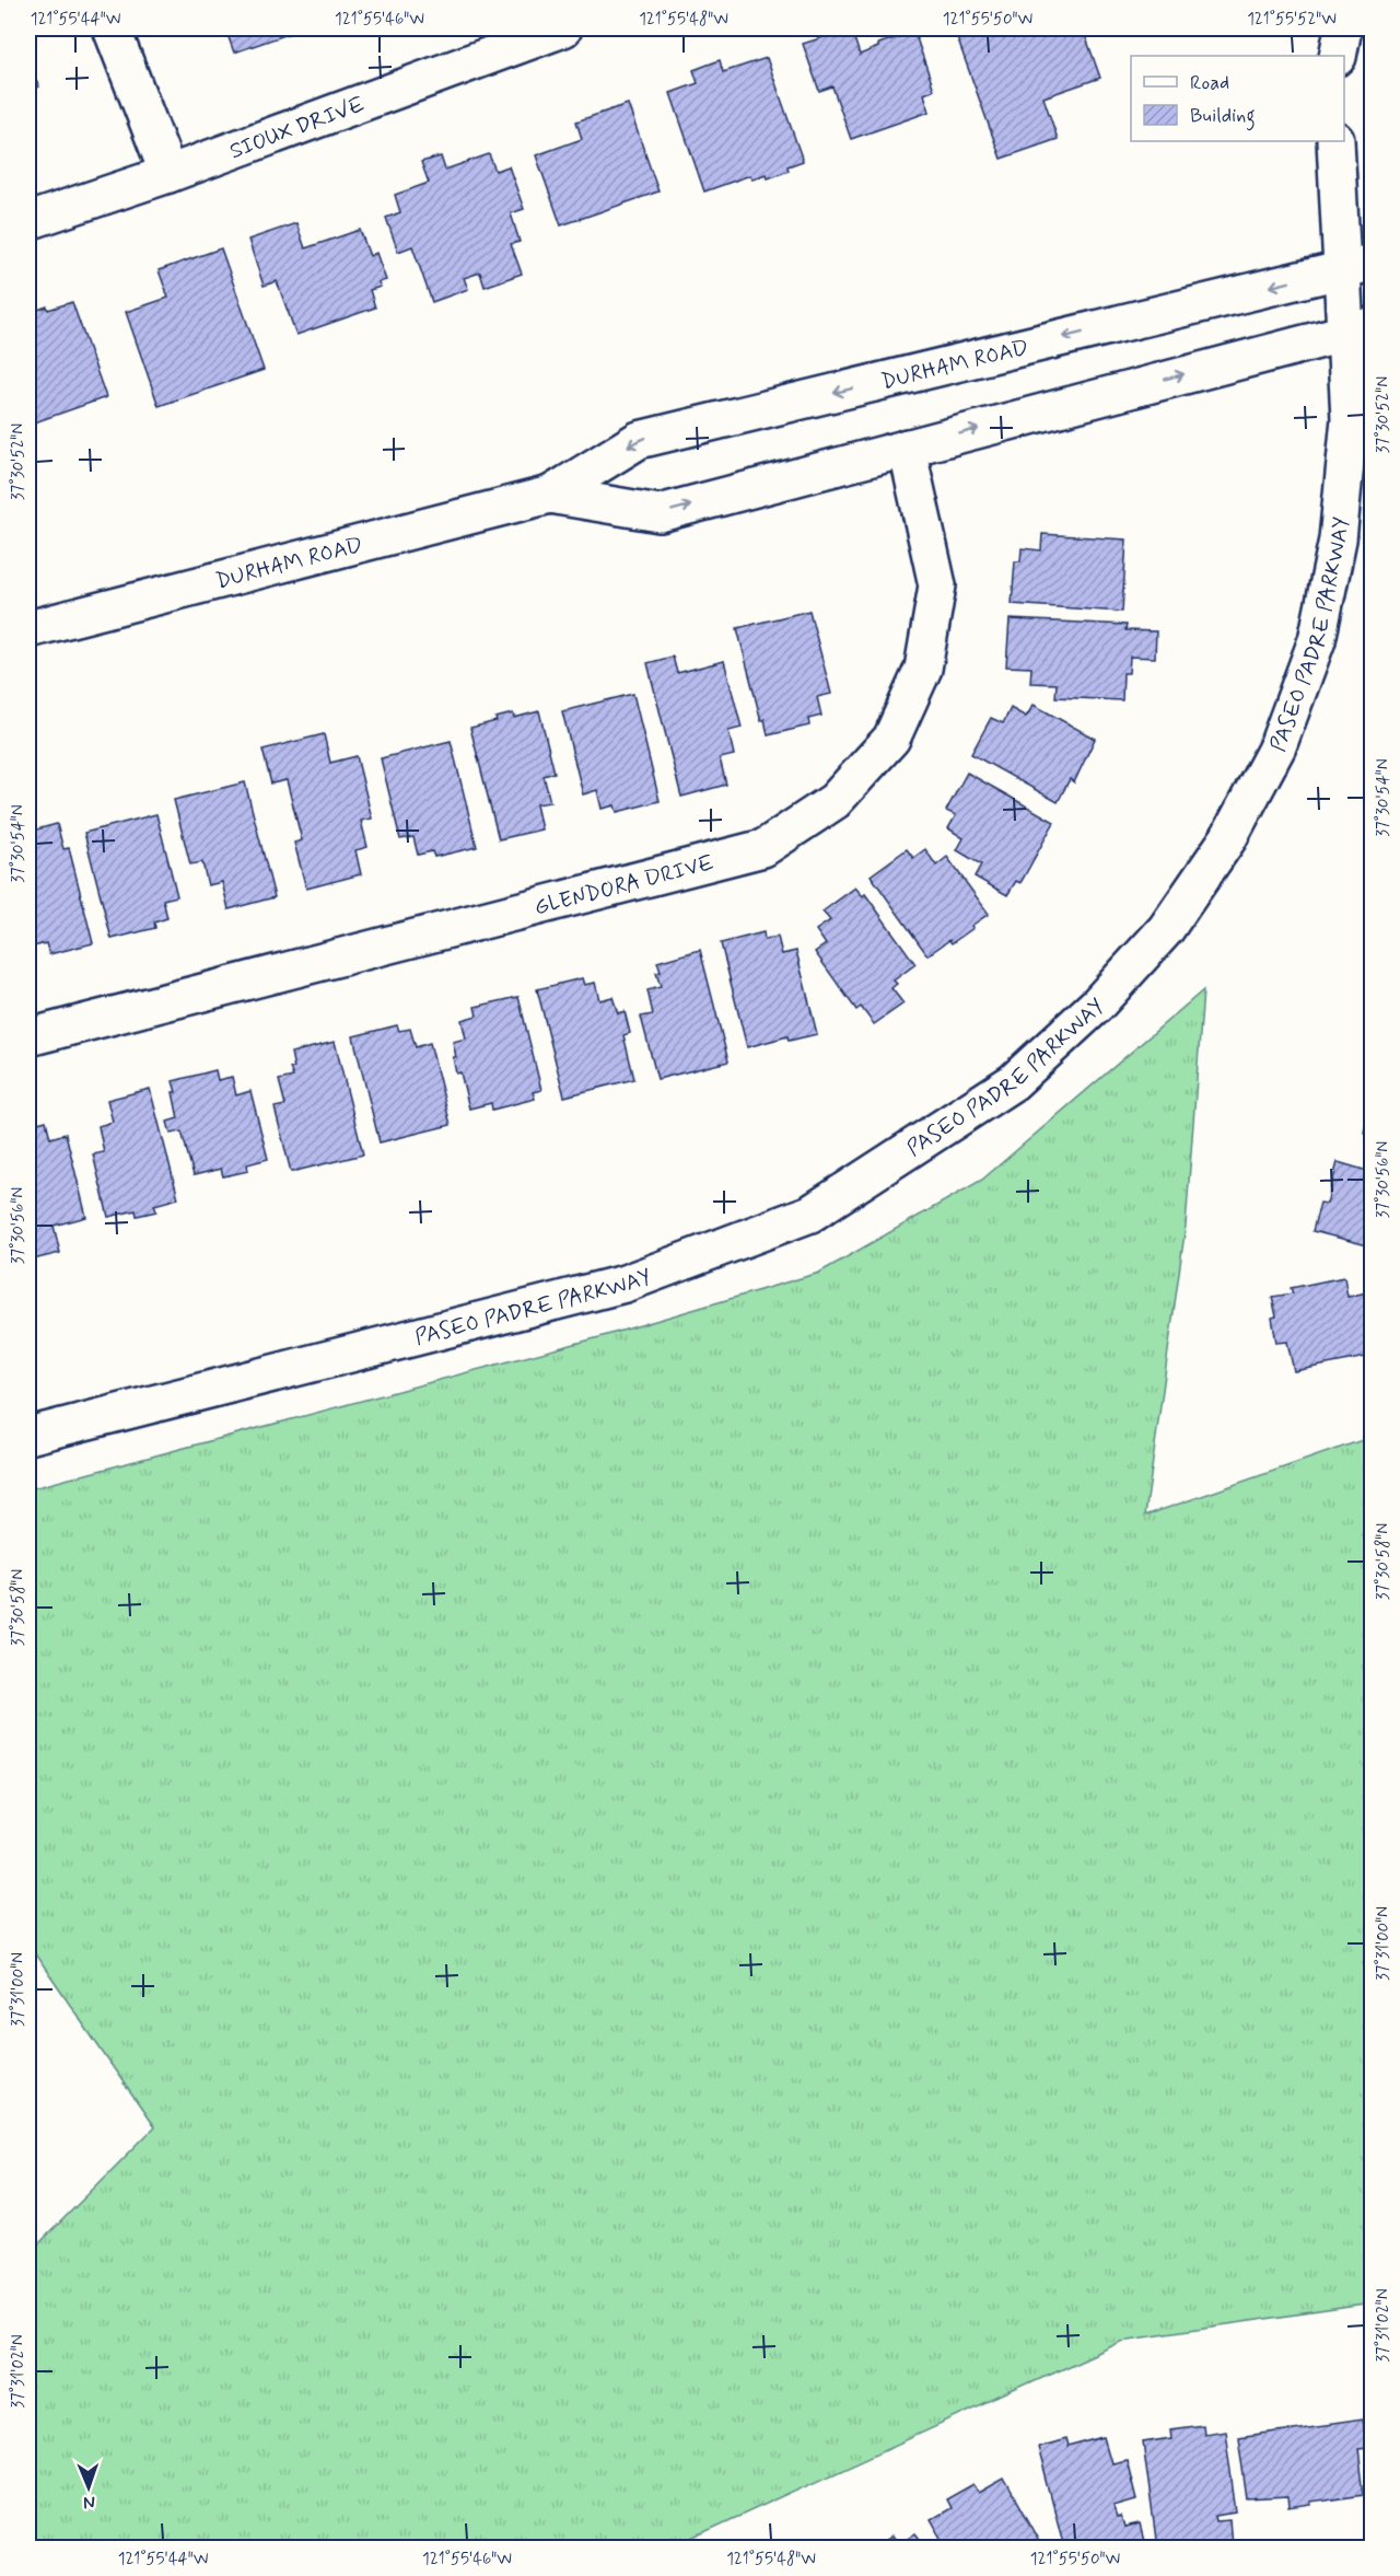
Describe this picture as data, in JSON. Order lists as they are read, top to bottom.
{
  "streets": {
    "main road": [
      "SIOUX DRIVE",
      "DURHAM ROAD",
      "PASEO PADRE PARKWAY",
      "GLENDORA DRIVE"
    ]
  },
  "crossings": [
    ["DURHAM ROAD", "PASEO PADRE PARKWAY"],
    ["DURHAM ROAD", "GLENDORA DRIVE"]
  ],
  "legend": ["Road", "Building"],
  "north": "bottom",
  "coordinates": [
    "121°55'44\"W",
    "121°55'46\"W",
    "121°55'48\"W",
    "121°55'50\"W",
    "121°55'52\"W",
    "37°30'52\"N",
    "37°30'54\"N",
    "37°30'56\"N",
    "37°30'58\"N",
    "37°31'00\"N",
    "37°31'02\"N"
  ]
}
